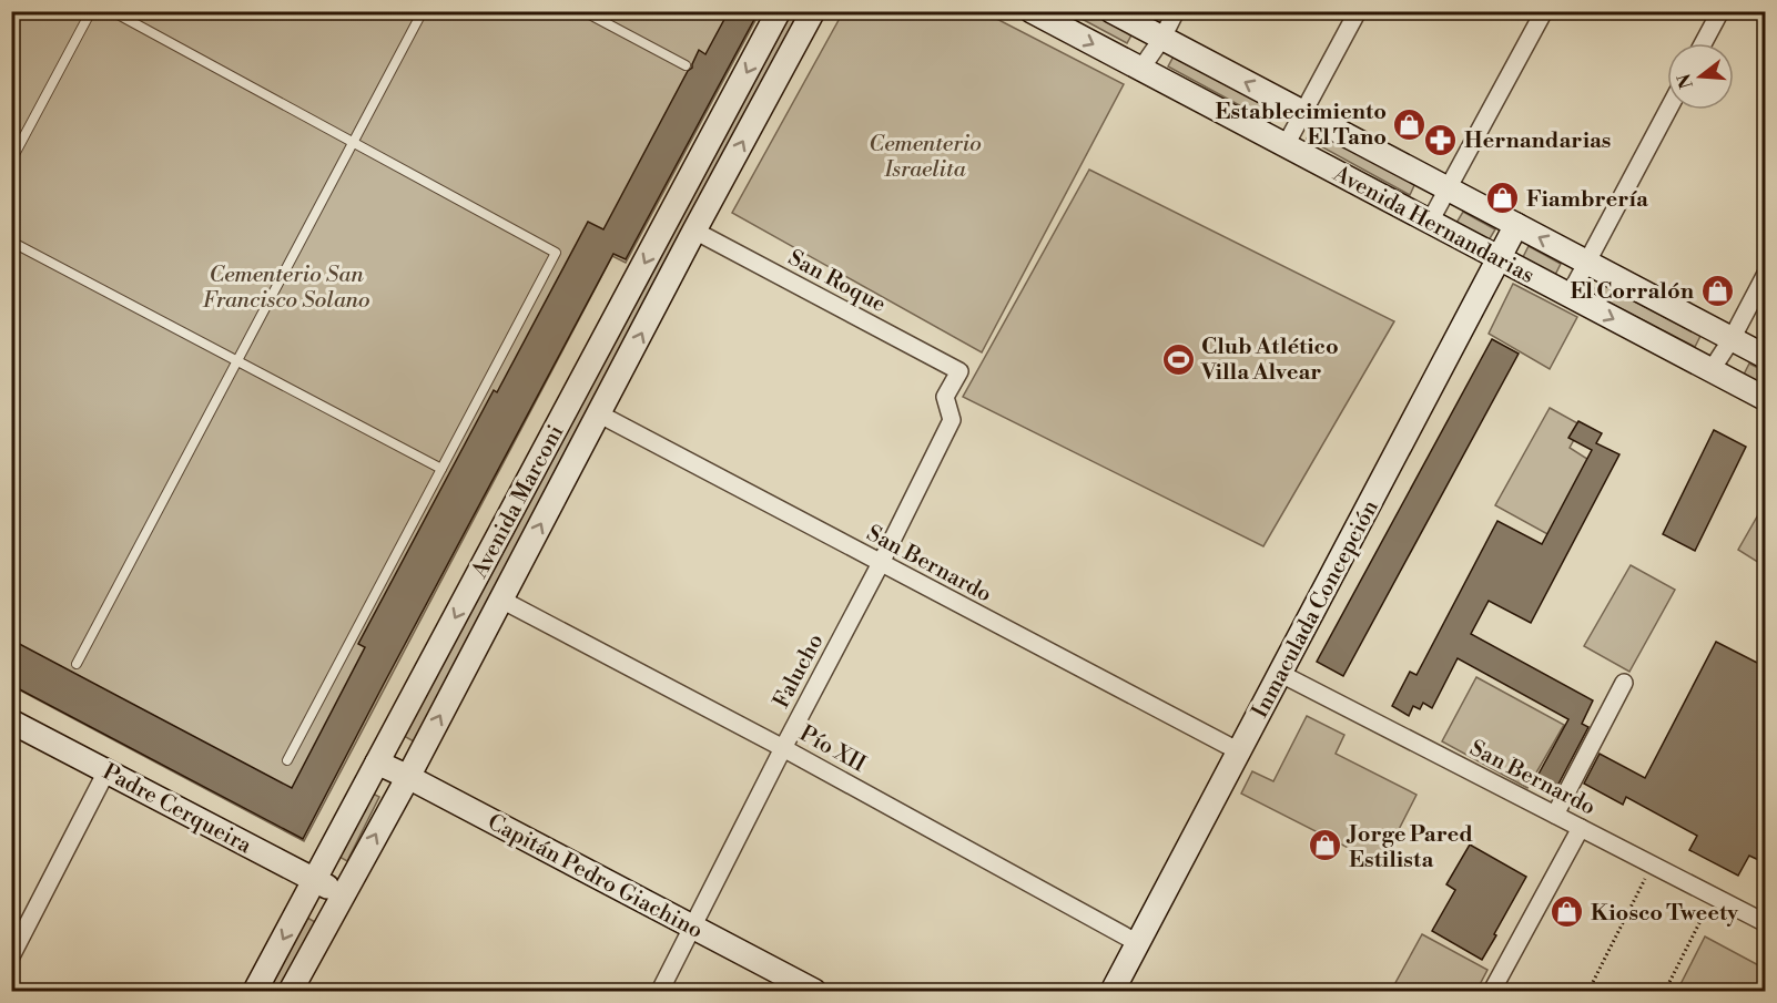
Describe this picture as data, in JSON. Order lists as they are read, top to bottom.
{
  "streets": {
    "main road": [
      "Avenida Hernandarias",
      "Avenida Marconi",
      "Inmaculada Concepción",
      "Padre Cerqueira",
      "Capitán Pedro Giachino"
    ],
    "street": [
      "San Roque",
      "San Bernardo",
      "Falucho",
      "Pío XII"
    ]
  },
  "crossings": [
    ["Avenida Hernandarias", "Inmaculada Concepción"],
    ["San Roque", "Avenida Marconi"],
    ["San Roque", "Falucho"],
    ["Avenida Marconi", "San Bernardo"],
    ["Avenida Marconi", "Pío XII"],
    ["Avenida Marconi", "Padre Cerqueira"],
    ["Avenida Marconi", "Capitán Pedro Giachino"],
    ["San Bernardo", "Inmaculada Concepción"],
    ["San Bernardo", "Falucho"],
    ["Inmaculada Concepción", "Pío XII"],
    ["Falucho", "Pío XII"],
    ["Falucho", "Capitán Pedro Giachino"]
  ],
  "parks": ["Cementerio Israelita", "Cementerio San Francisco Solano"],
  "places": {
    "shop": [
      "Establecimiento El Tano",
      "Fiambrería",
      "El Corralón",
      "Jorge Pared Estilista",
      "Kiosco Tweety"
    ],
    "pharmacy": ["Hernandarias"],
    "sports": ["Club Atlético Villa Alvear"]
  },
  "north": "left"
}
